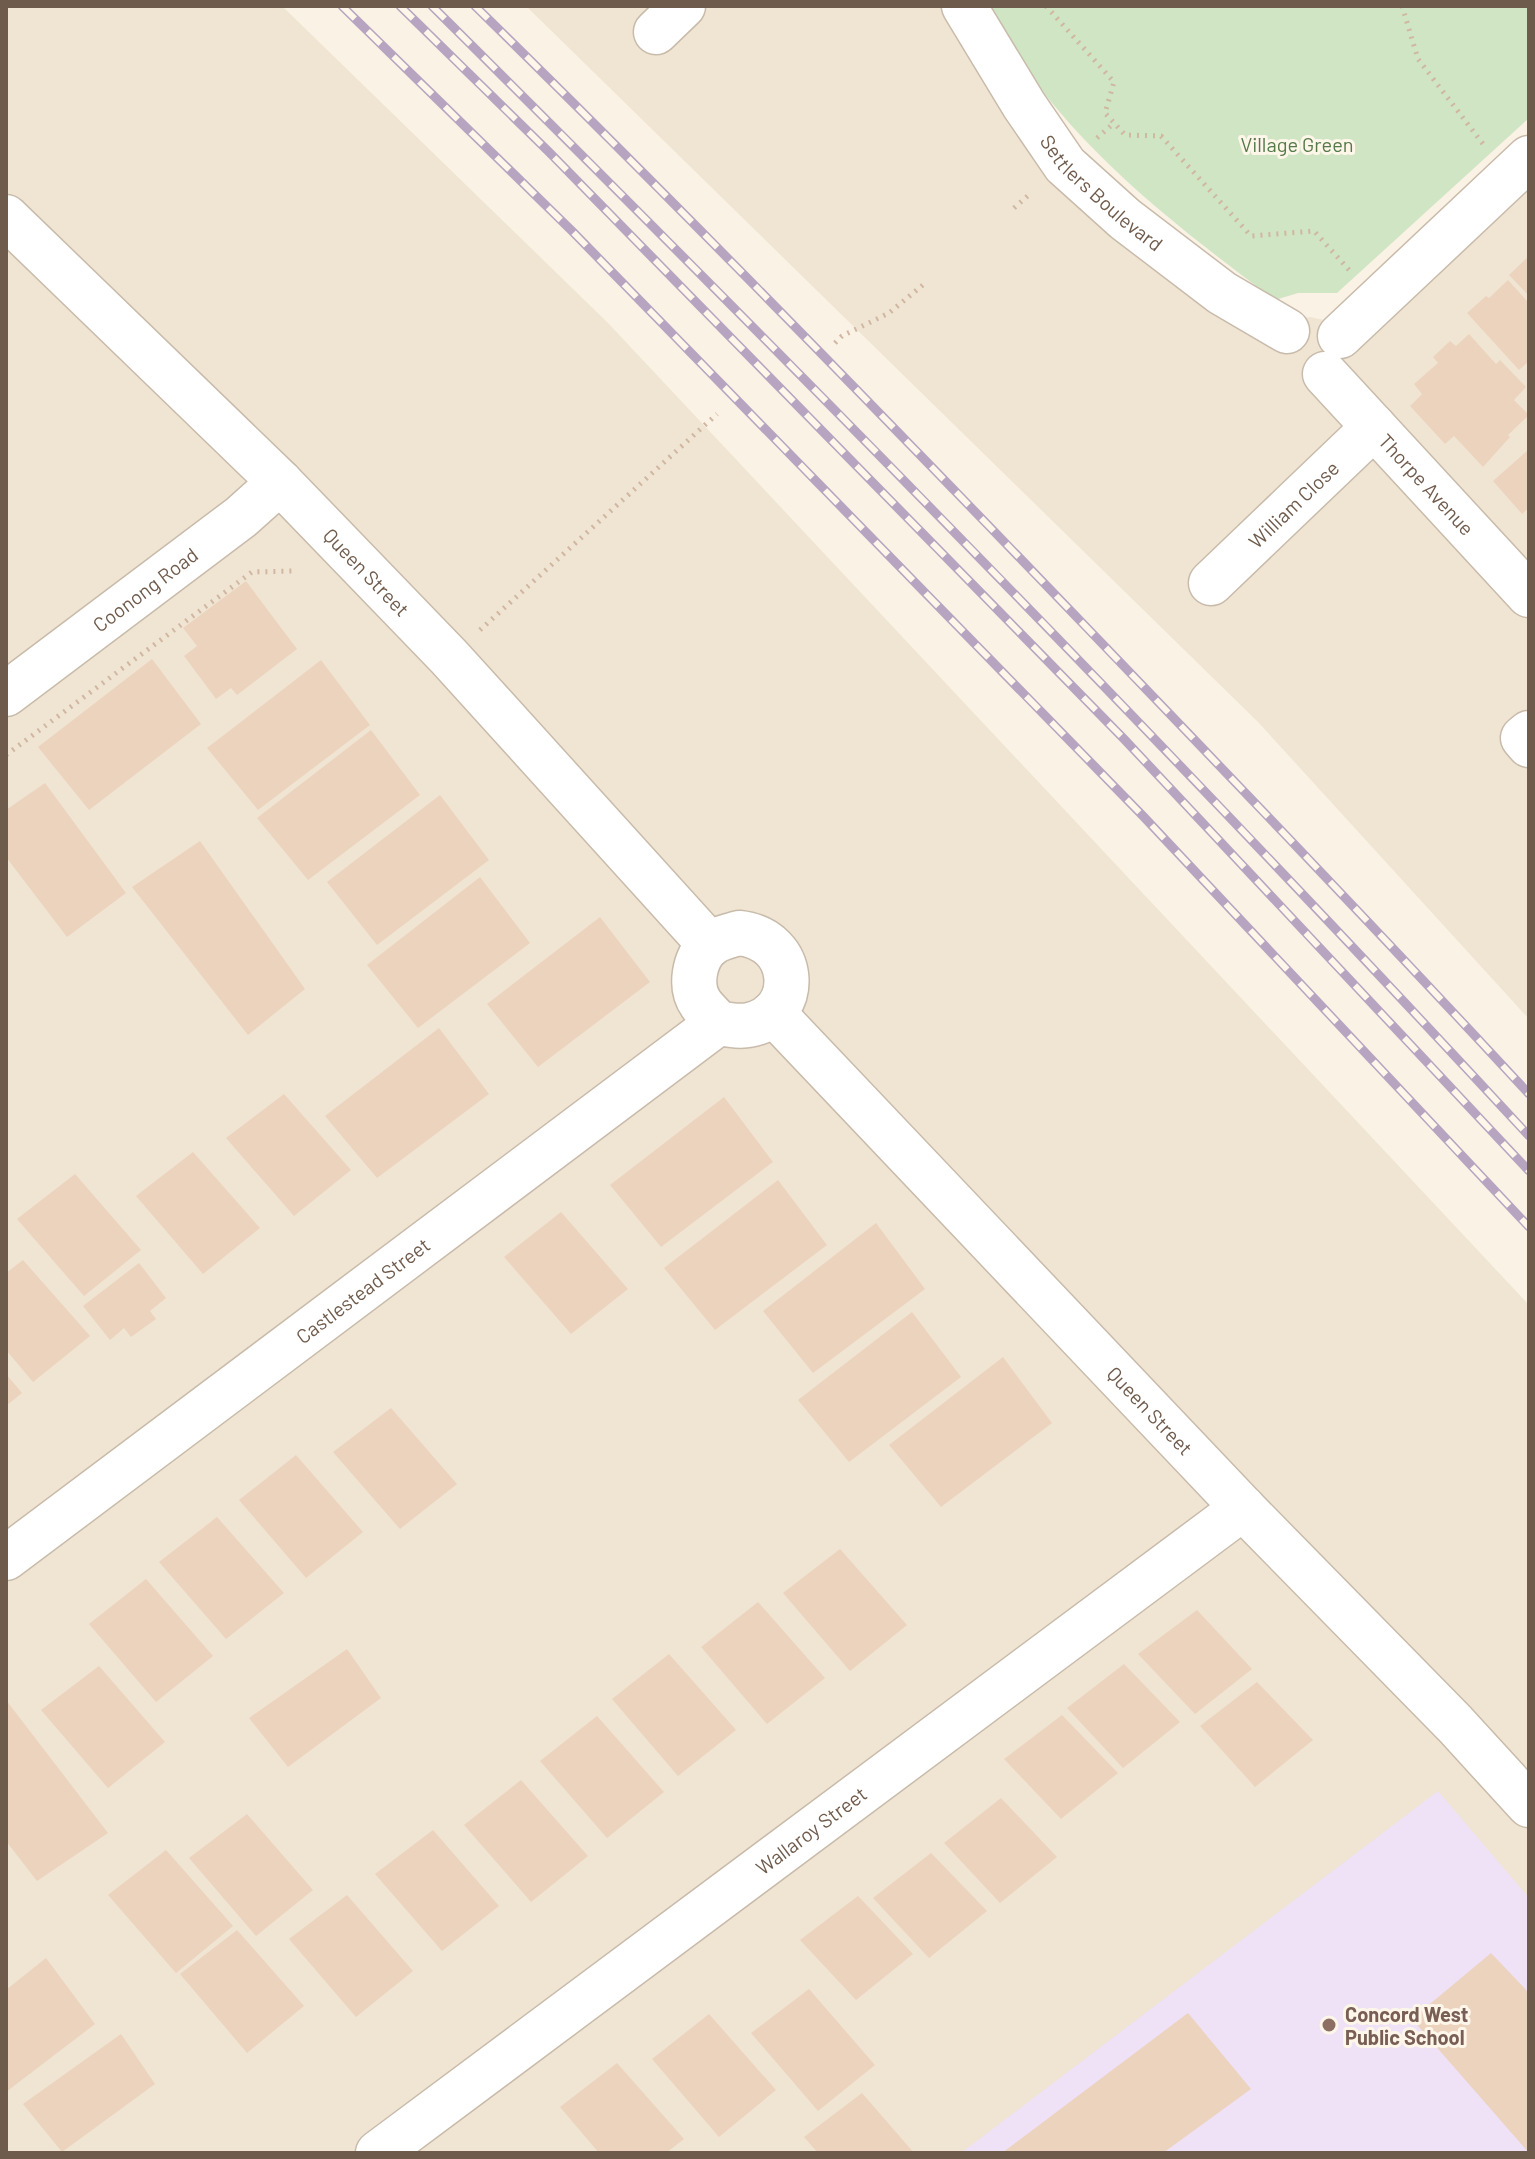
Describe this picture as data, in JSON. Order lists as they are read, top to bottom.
{
  "streets": {
    "street": [
      "Settlers Boulevard",
      "Thorpe Avenue",
      "William Close",
      "Queen Street",
      "Coonong Road",
      "Castlestead Street",
      "Wallaroy Street"
    ]
  },
  "crossings": [
    ["Settlers Boulevard", "Thorpe Avenue"],
    ["Thorpe Avenue", "William Close"],
    ["Queen Street", "Coonong Road"],
    ["Queen Street", "Castlestead Street"],
    ["Queen Street", "Wallaroy Street"]
  ],
  "parks": ["Village Green"],
  "places": ["Concord West Public School"]
}
